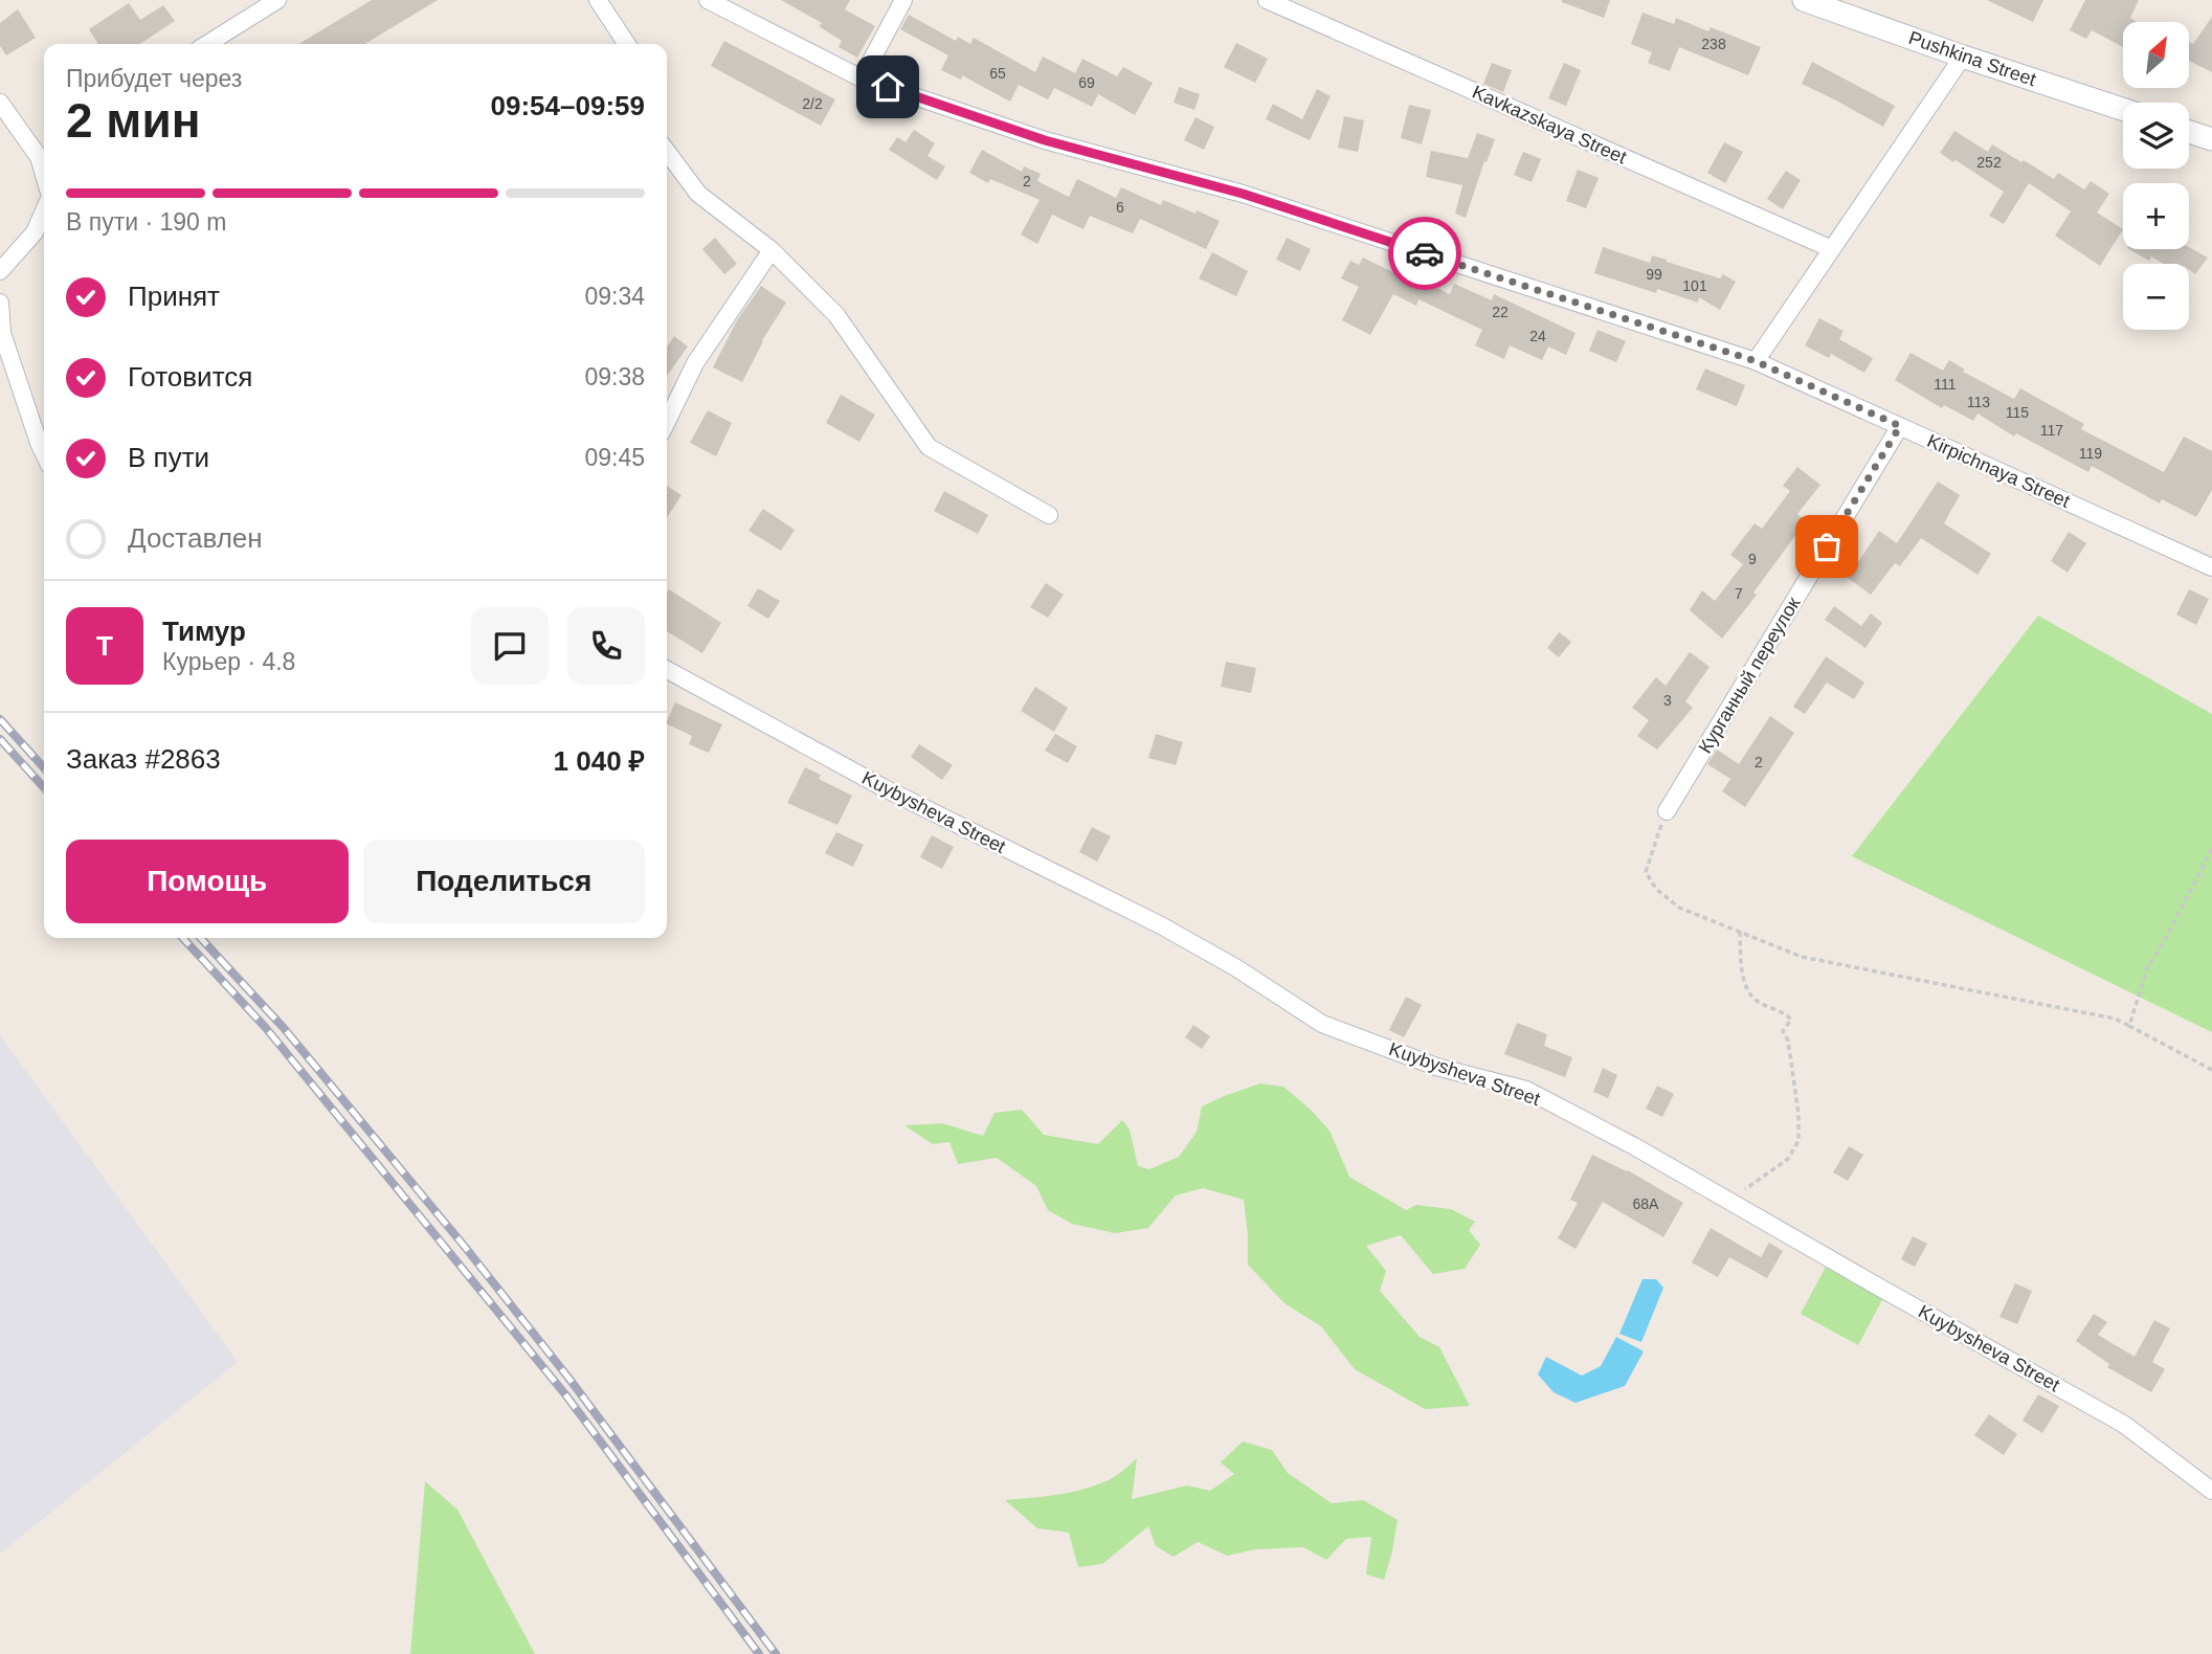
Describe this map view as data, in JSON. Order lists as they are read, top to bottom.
{
  "streets": {
    "main road": ["Pushkina Street"],
    "street": [
      "Kavkazskaya Street",
      "Kirpichnaya Street",
      "Курганный переулок",
      "Kuybysheva Street"
    ]
  },
  "crossings": [
    ["Kirpichnaya Street", "Курганный переулок"]
  ],
  "house_numbers": [
    "238",
    "65",
    "69",
    "2/2",
    "252",
    "2",
    "6",
    "99",
    "101",
    "22",
    "24",
    "111",
    "113",
    "115",
    "117",
    "119",
    "9",
    "7",
    "3",
    "2",
    "68А"
  ],
  "north": "top right",
  "page": {
    "map_buttons": ["+", "−"],
    "heading": ["2 мин", "Прибудет через", "09:54–09:59"],
    "panel": [
      "Тимур",
      "Курьер · 4.8",
      "Заказ #2863",
      "1 040 ₽"
    ],
    "bar": "В пути · 190 m",
    "list": [
      ["Принят", "09:34"],
      ["Готовится", "09:38"],
      ["В пути", "09:45"],
      "Доставлен"
    ],
    "round": "Т",
    "buttons": ["Помощь", "Поделиться"]
  }
}
